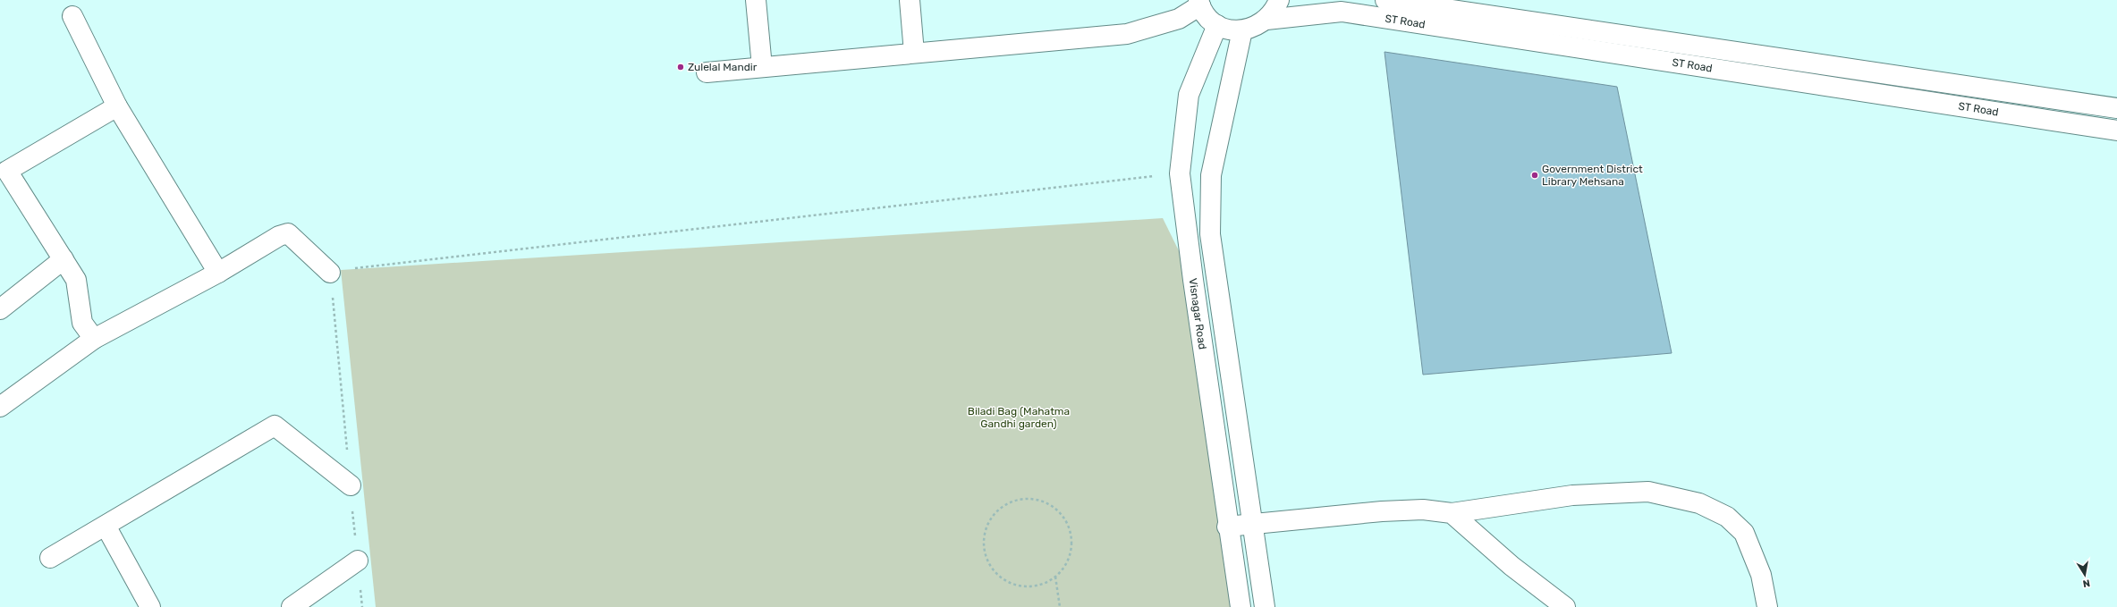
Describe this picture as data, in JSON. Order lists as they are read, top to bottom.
{
  "streets": {
    "street": ["ST Road", "Visnagar Road"]
  },
  "parks": ["Biladi Bag (Mahatma Gandhi garden)"],
  "places": ["Zulelal Mandir", "Government District Library Mehsana"],
  "north": "bottom"
}
